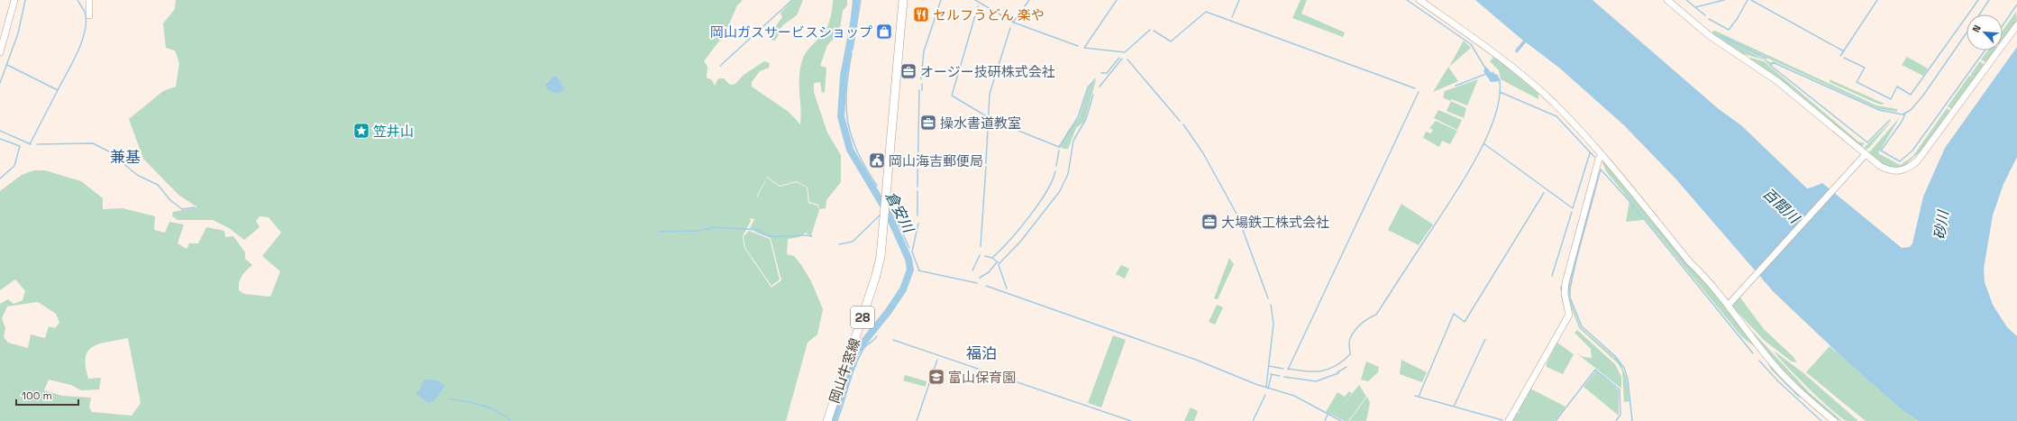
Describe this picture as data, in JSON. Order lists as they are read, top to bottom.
{
  "streets": {
    "main road": ["28", "岡山牛窓線"]
  },
  "districts": ["兼基", "福泊"],
  "water": ["百間川", "倉安川", "砂川"],
  "places": {
    "restaurant": ["セルフうどん 楽や"],
    "shop": ["岡山ガスサービスショップ"],
    "office": ["オージー技研株式会社", "操水書道教室", "大場鉄工株式会社"],
    "place": ["笠井山"],
    "public building": ["岡山海吉郵便局"],
    "school or university": ["富山保育園"]
  },
  "scale_bar": "100 m",
  "north": "top left"
}
